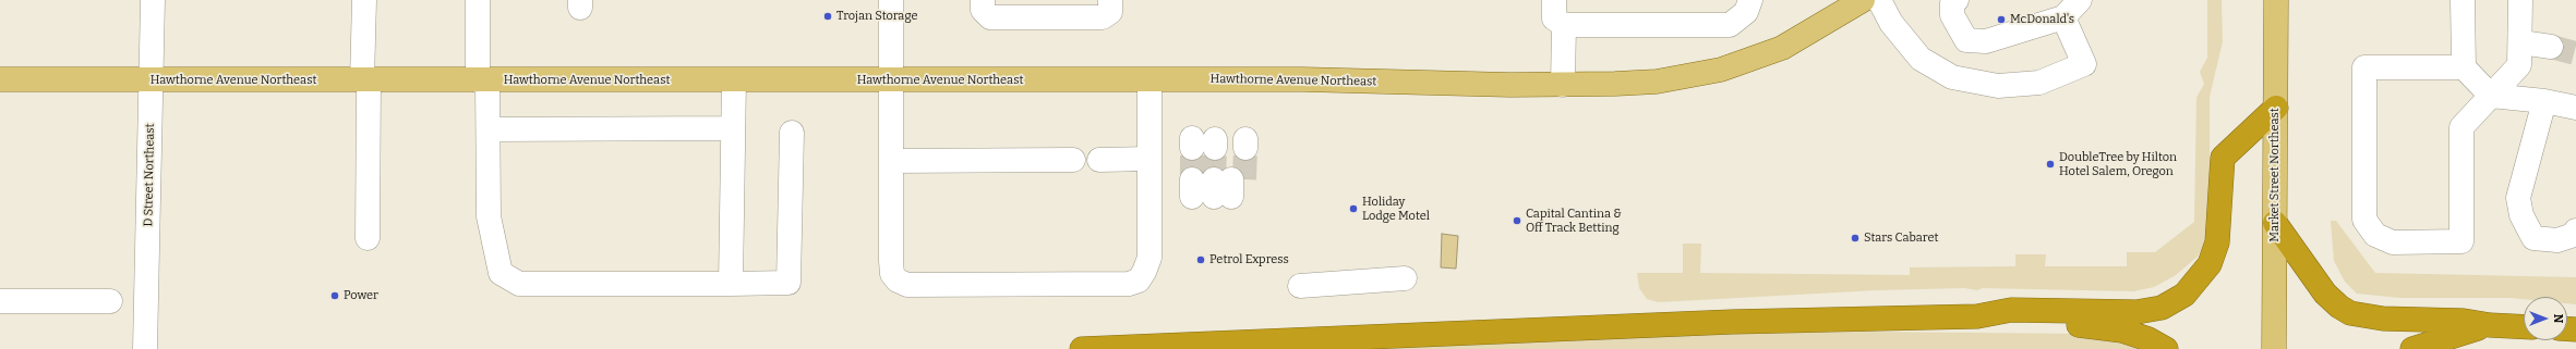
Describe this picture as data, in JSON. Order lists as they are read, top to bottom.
{
  "streets": {
    "main road": ["Hawthorne Avenue Northeast", "Market Street Northeast"],
    "street": ["D Street Northeast"]
  },
  "crossings": [
    ["Hawthorne Avenue Northeast", "D Street Northeast"]
  ],
  "places": [
    "Trojan Storage",
    "McDonald's",
    "DoubleTree by Hilton Hotel Salem, Oregon",
    "Holiday Lodge Motel",
    "Capital Cantina & Off Track Betting",
    "Stars Cabaret",
    "Petrol Express",
    "Power"
  ],
  "north": "right"
}
